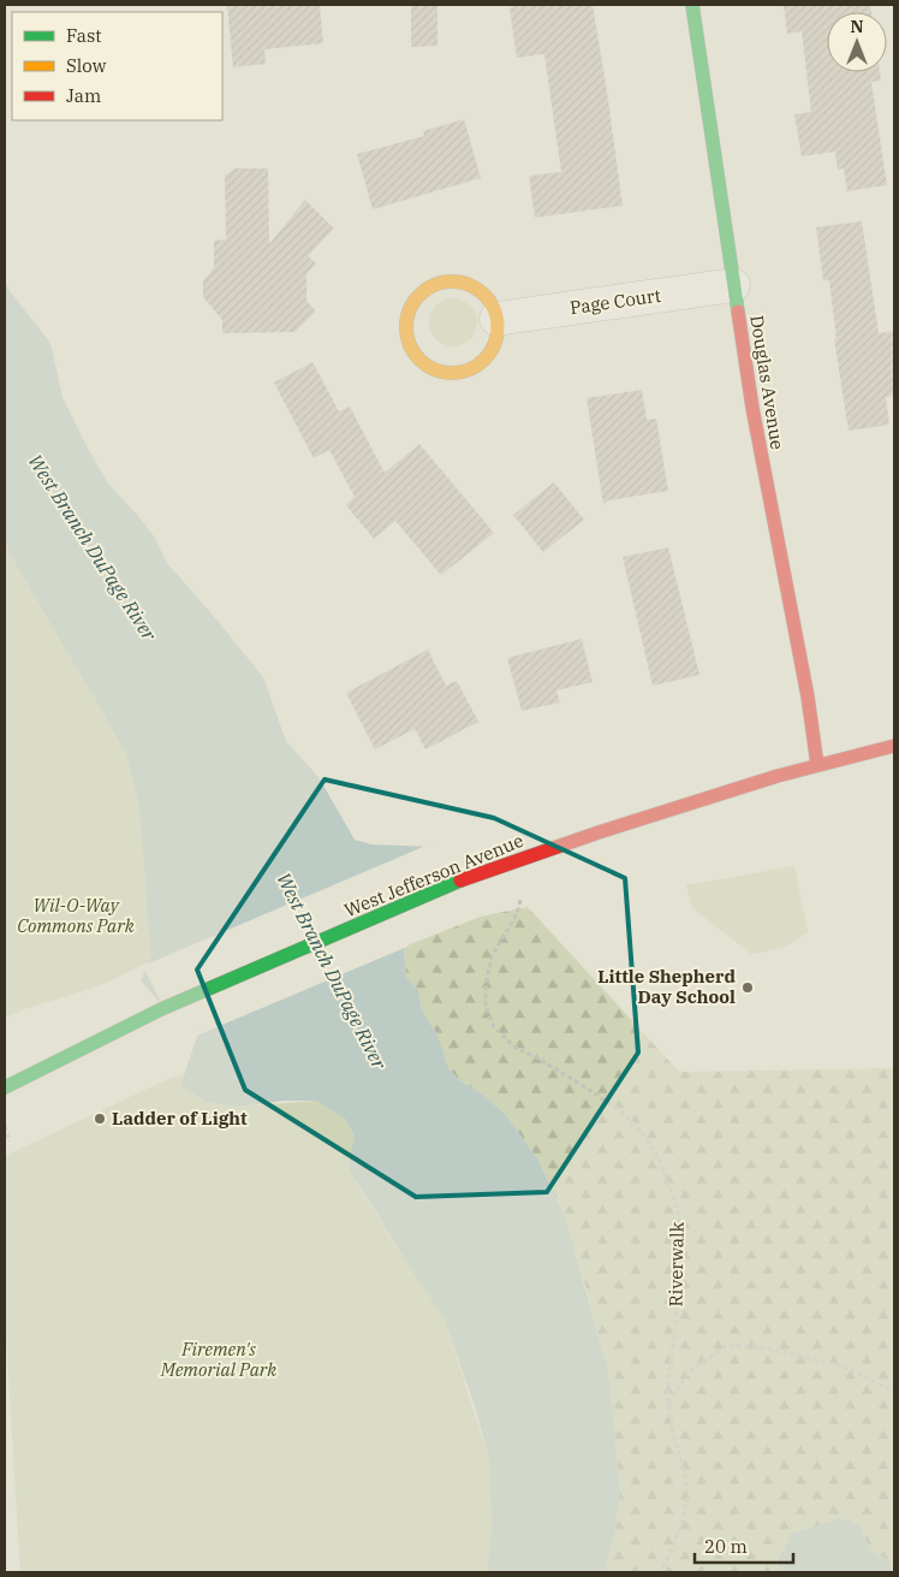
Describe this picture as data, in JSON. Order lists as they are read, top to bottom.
{
  "streets": {
    "street": ["Page Court", "Douglas Avenue", "West Jefferson Avenue"],
    "path": ["Riverwalk"]
  },
  "crossings": [
    ["Page Court", "Douglas Avenue"],
    ["Douglas Avenue", "West Jefferson Avenue"]
  ],
  "water": ["West Branch DuPage River"],
  "parks": ["Wil-O-Way Commons Park", "Firemen's Memorial Park"],
  "places": ["Little Shepherd Day School", "Ladder of Light"],
  "legend": ["Fast", "Slow", "Jam"],
  "scale_bar": "20 m",
  "north": "top"
}
